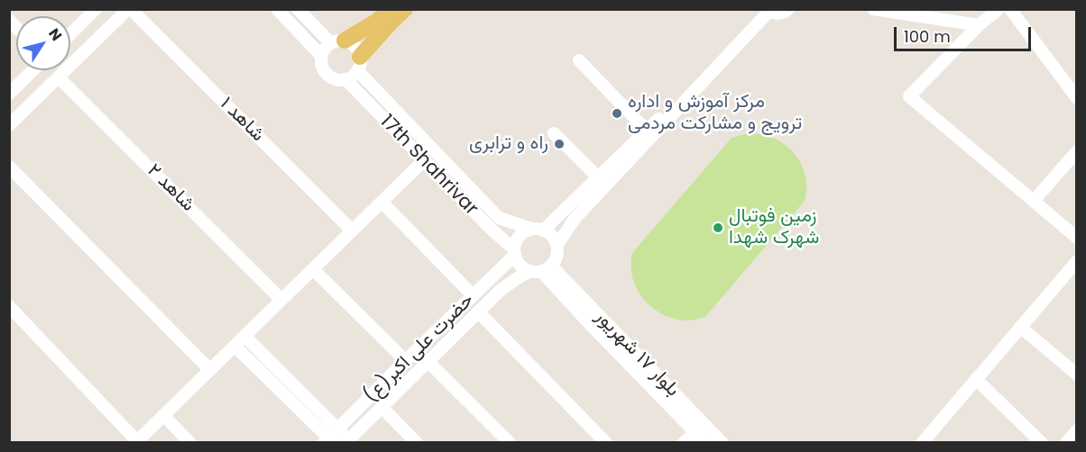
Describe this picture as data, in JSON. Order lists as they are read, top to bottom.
{
  "streets": {
    "street": [
      "شاهد ۱",
      "17th Shahrivar",
      "شاهد ۲",
      "حضرت علی اکبر(ع)",
      "بلوار ۱۷ شهریور"
    ]
  },
  "crossings": [
    ["17th Shahrivar", "حضرت علی اکبر(ع)"],
    ["17th Shahrivar", "بلوار ۱۷ شهریور"],
    ["حضرت علی اکبر(ع)", "بلوار ۱۷ شهریور"]
  ],
  "places": ["مرکز آموزش و اداره ترویج و مشارکت مردمی", "راه و ترابری", "زمین فوتبال شهرک شهدا"],
  "scale_bar": "100 m",
  "north": "top right"
}
